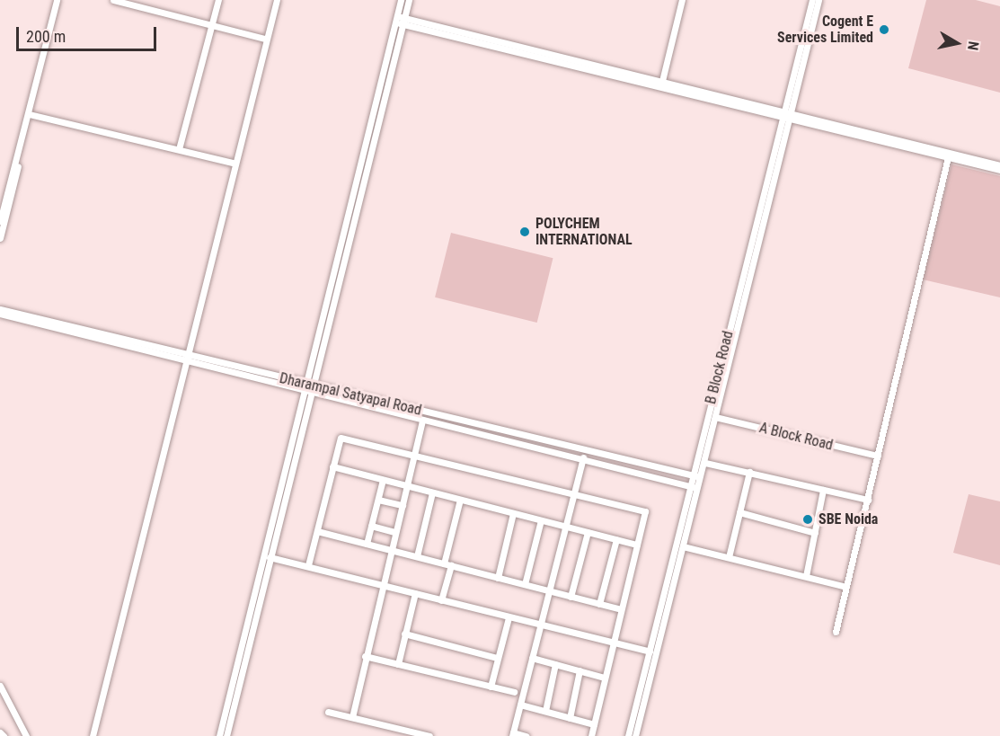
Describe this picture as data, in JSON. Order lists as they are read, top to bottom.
{
  "streets": {
    "street": ["B Block Road", "Dharampal Satyapal Road", "A Block Road"]
  },
  "crossings": [
    ["B Block Road", "Dharampal Satyapal Road"],
    ["B Block Road", "A Block Road"]
  ],
  "places": ["Cogent E Services Limited", "POLYCHEM INTERNATIONAL", "SBE Noida"],
  "scale_bar": "200 m",
  "north": "right"
}
